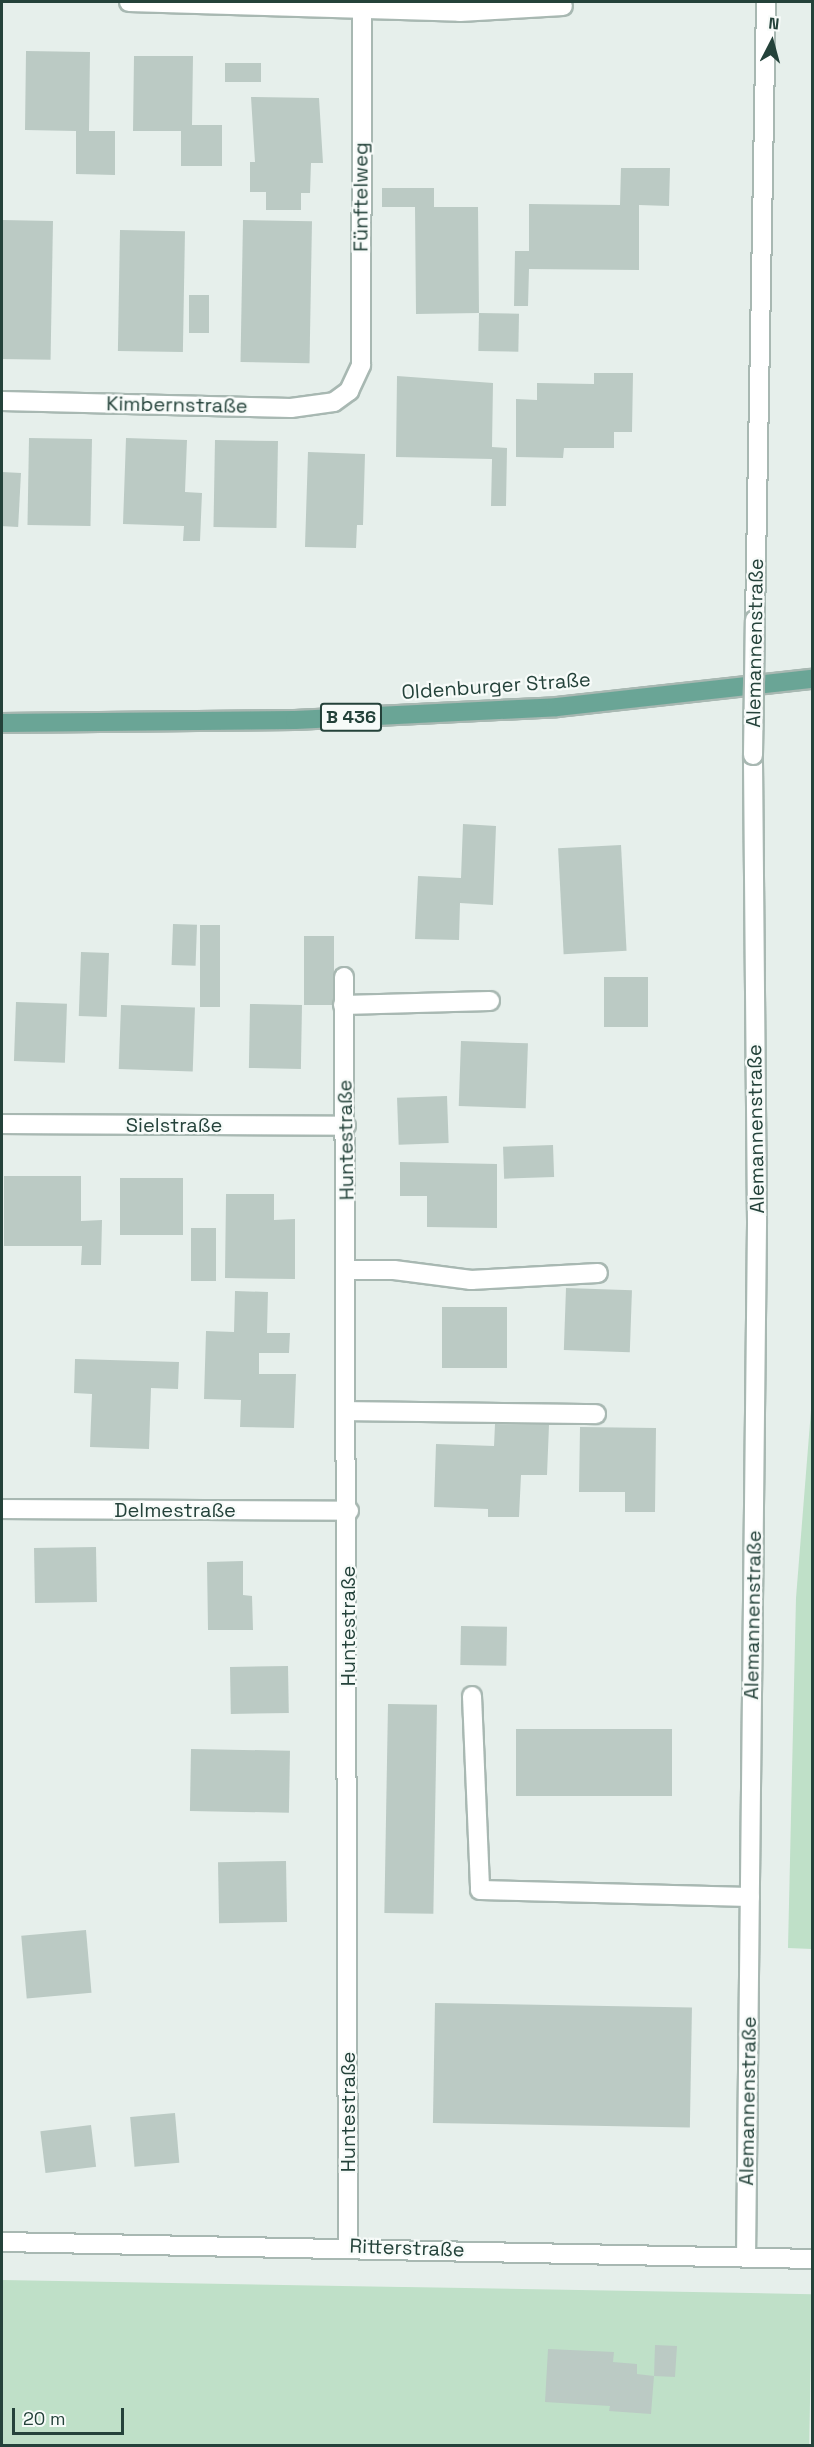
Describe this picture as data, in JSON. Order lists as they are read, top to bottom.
{
  "streets": {
    "main road": ["Oldenburger Straße", "B 436"],
    "street": [
      "Fünftelweg",
      "Kimbernstraße",
      "Alemannenstraße",
      "Sielstraße",
      "Huntestraße",
      "Delmestraße",
      "Ritterstraße"
    ]
  },
  "crossings": [
    ["Fünftelweg", "Kimbernstraße"],
    ["Alemannenstraße", "Ritterstraße"],
    ["Sielstraße", "Huntestraße"],
    ["Huntestraße", "Delmestraße"],
    ["Huntestraße", "Ritterstraße"]
  ],
  "scale_bar": "20 m",
  "north": "top"
}
